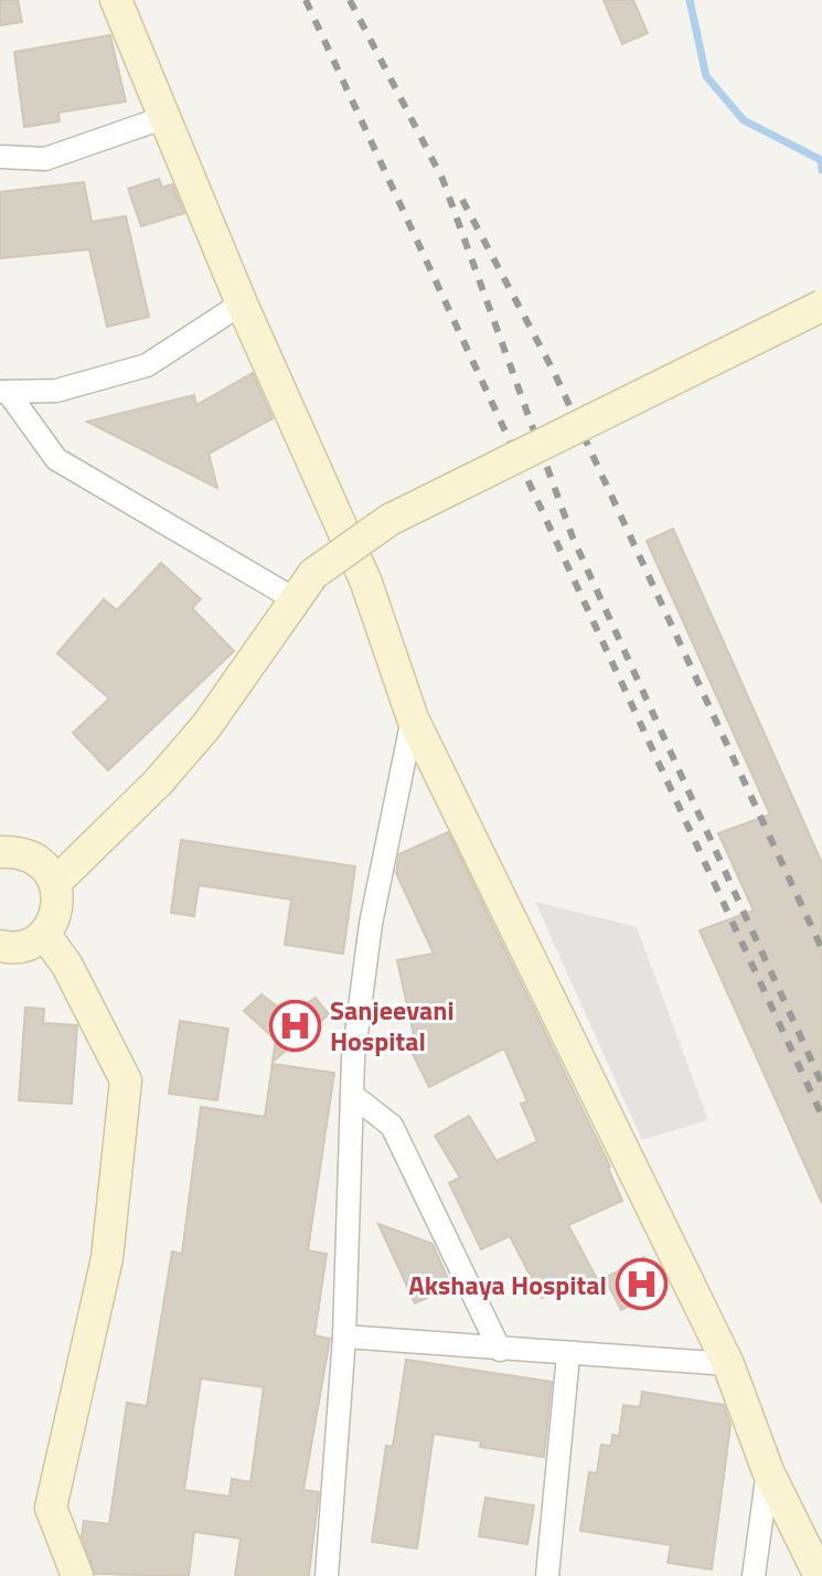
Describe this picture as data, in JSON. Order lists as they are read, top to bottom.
{
  "places": {
    "hospital": ["Sanjeevani Hospital", "Akshaya Hospital"]
  }
}
